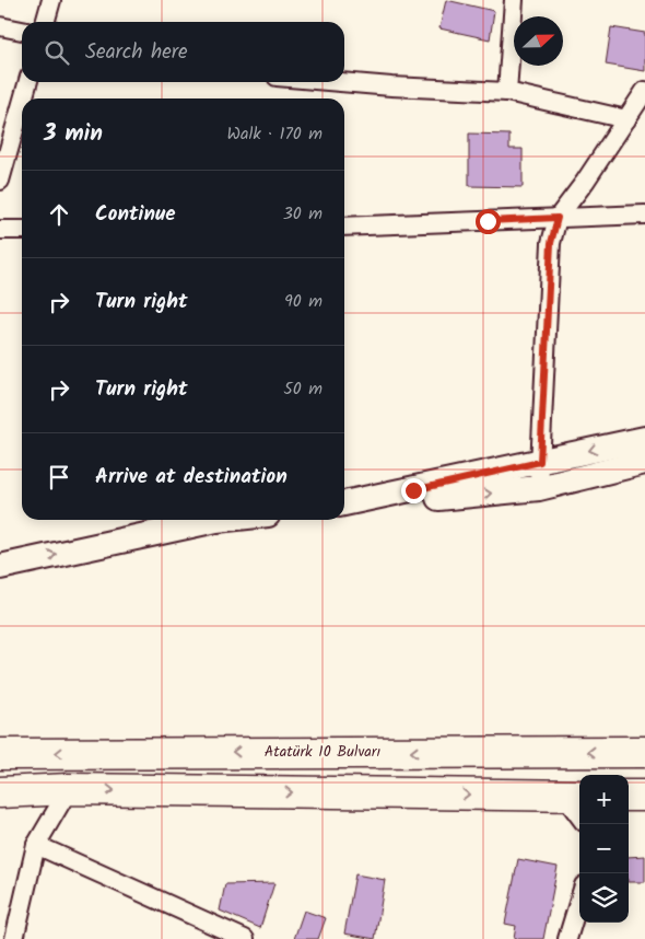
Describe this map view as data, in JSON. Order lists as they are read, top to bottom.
{
  "streets": {
    "highway": ["Atatürk 10 Bulvarı"]
  },
  "north": "right",
  "page": {
    "search": "Search here",
    "heading": ["3 min", "Walk · 170 m"],
    "list": [
      ["Continue", "30 m"],
      ["Turn right", "90 m"],
      ["Turn right", "50 m"],
      "Arrive at destination"
    ],
    "map_buttons": ["+", "−"]
  }
}
